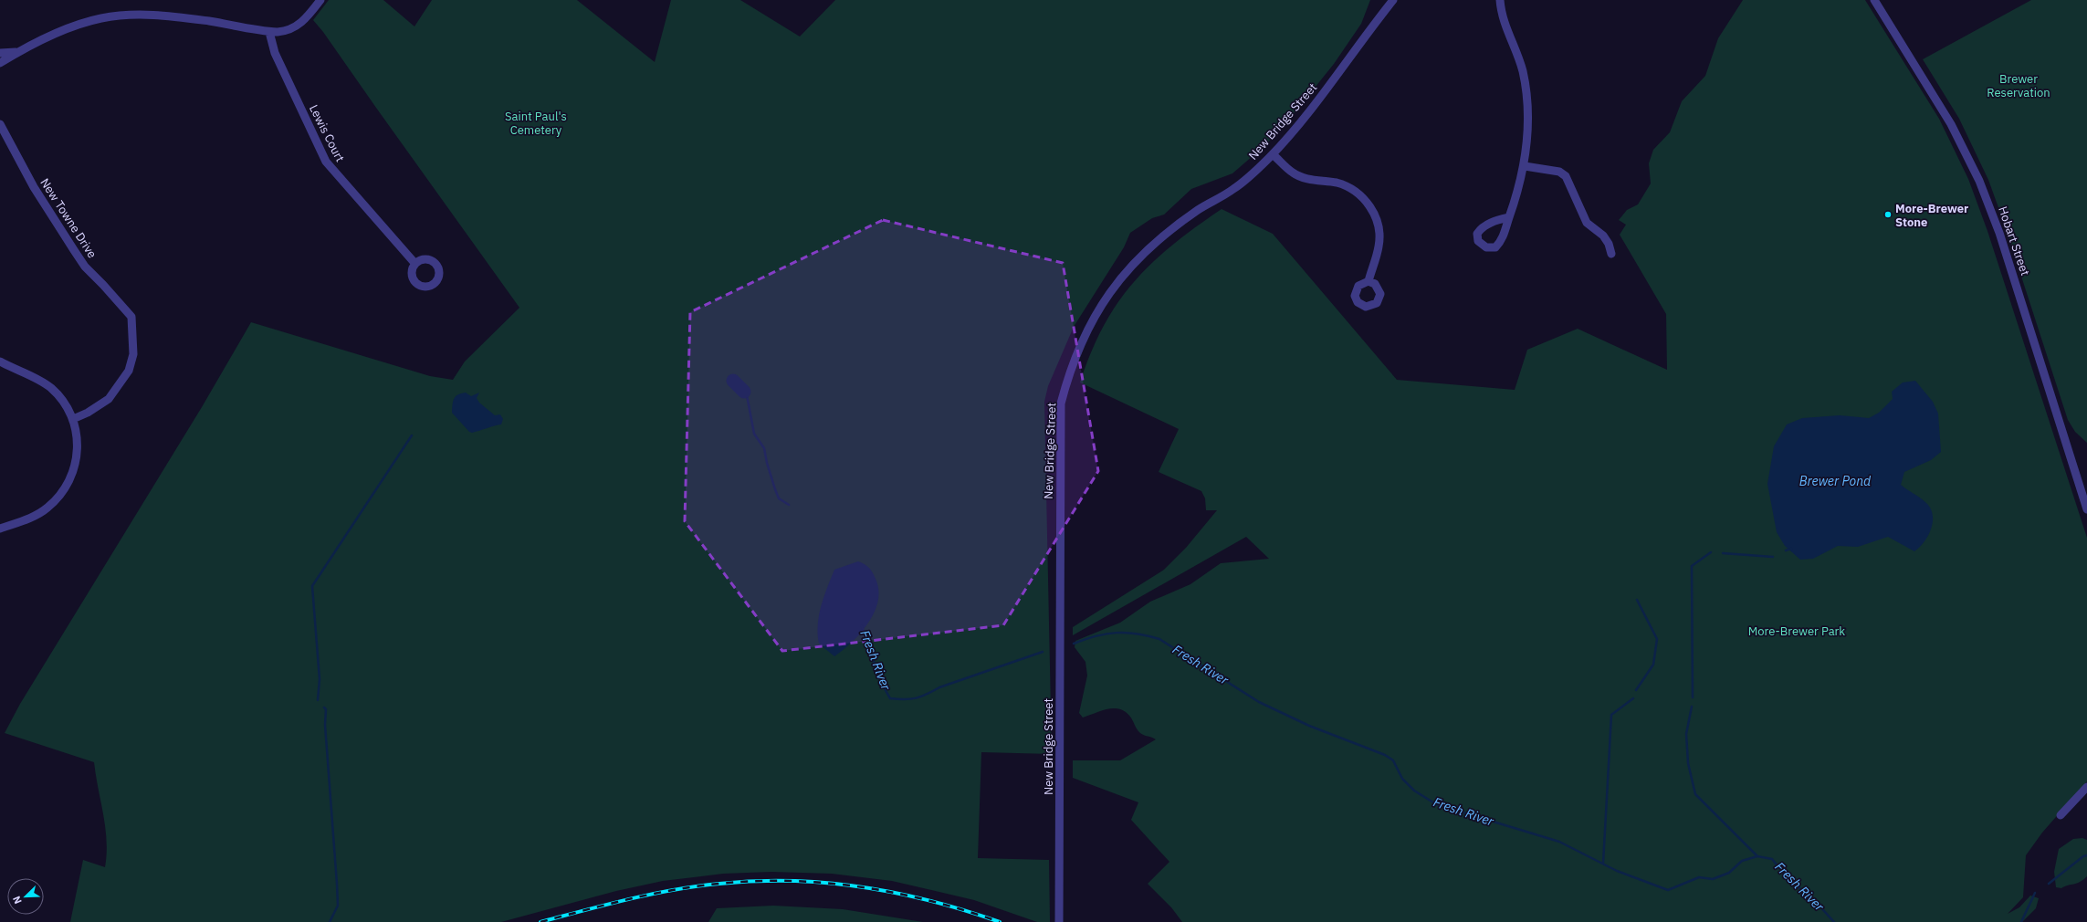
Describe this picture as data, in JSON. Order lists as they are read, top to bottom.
{
  "streets": {
    "street": [
      "New Bridge Street",
      "Lewis Court",
      "New Towne Drive",
      "Hobart Street"
    ]
  },
  "water": ["Brewer Pond", "Fresh River"],
  "parks": ["Brewer Reservation", "Saint Paul's Cemetery", "More-Brewer Park"],
  "places": ["More-Brewer Stone"],
  "north": "bottom left"
}
